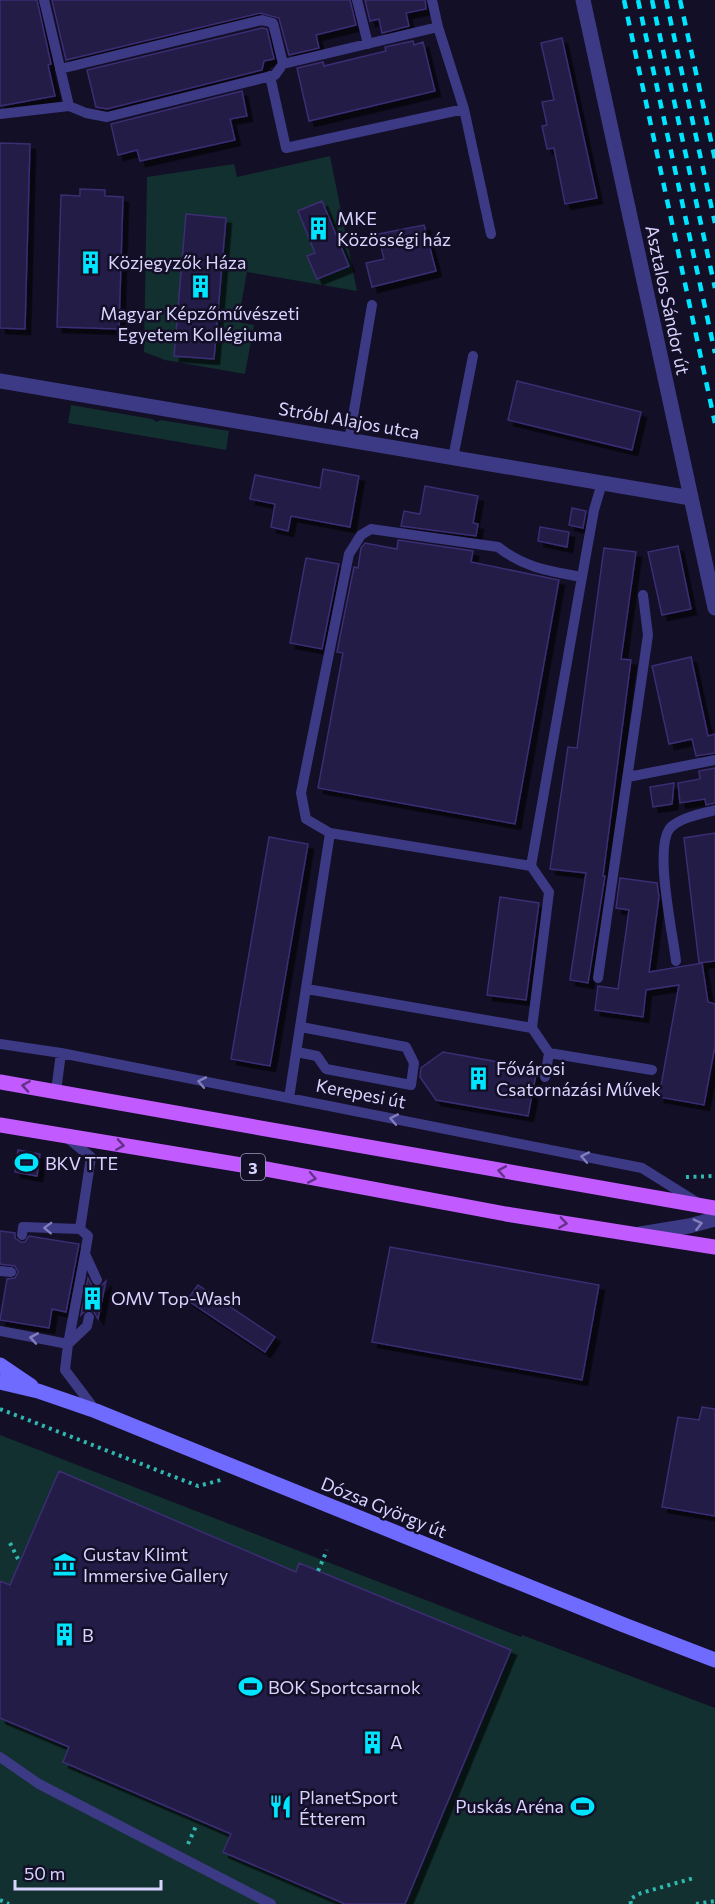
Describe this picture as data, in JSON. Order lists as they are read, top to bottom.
{
  "streets": {
    "main road": ["Kerepesi út", "3", "Dózsa György út"],
    "street": ["Asztalos Sándor út", "Stróbl Alajos utca"]
  },
  "crossings": [
    ["Asztalos Sándor út", "Stróbl Alajos utca"]
  ],
  "one_way": ["Kerepesi út"],
  "places": {
    "building": [
      "MKE Közösségi ház",
      "Közjegyzők Háza",
      "Magyar Képzőművészeti Egyetem Kollégiuma",
      "Fővárosi Csatornázási Művek",
      "OMV Top-Wash",
      "B",
      "A"
    ],
    "sports": ["BKV TTE", "BOK Sportcsarnok", "Puskás Aréna"],
    "museum": ["Gustav Klimt Immersive Gallery"],
    "restaurant": ["PlanetSport Étterem"]
  },
  "scale_bar": "50 m"
}
